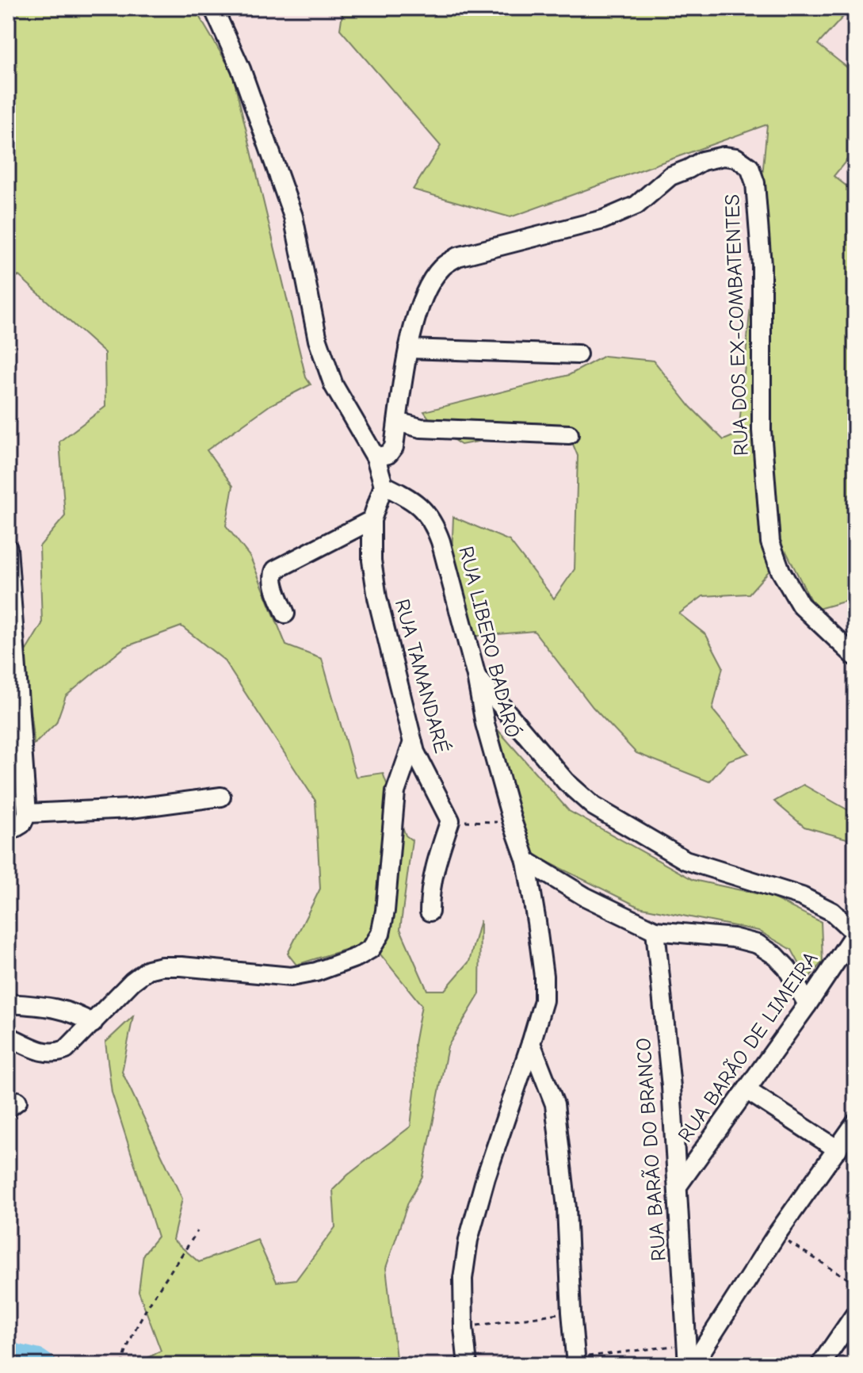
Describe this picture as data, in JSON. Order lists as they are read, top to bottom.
{
  "streets": {
    "street": [
      "RUA DOS EX-COMBATENTES",
      "RUA LIBERO BADARÓ",
      "RUA TAMANDARÉ",
      "RUA BARÃO DE LIMEIRA",
      "RUA BARÃO DO BRANCO"
    ]
  },
  "crossings": [
    ["RUA LIBERO BADARÓ", "RUA TAMANDARÉ"],
    ["RUA BARÃO DE LIMEIRA", "RUA BARÃO DO BRANCO"]
  ]
}
